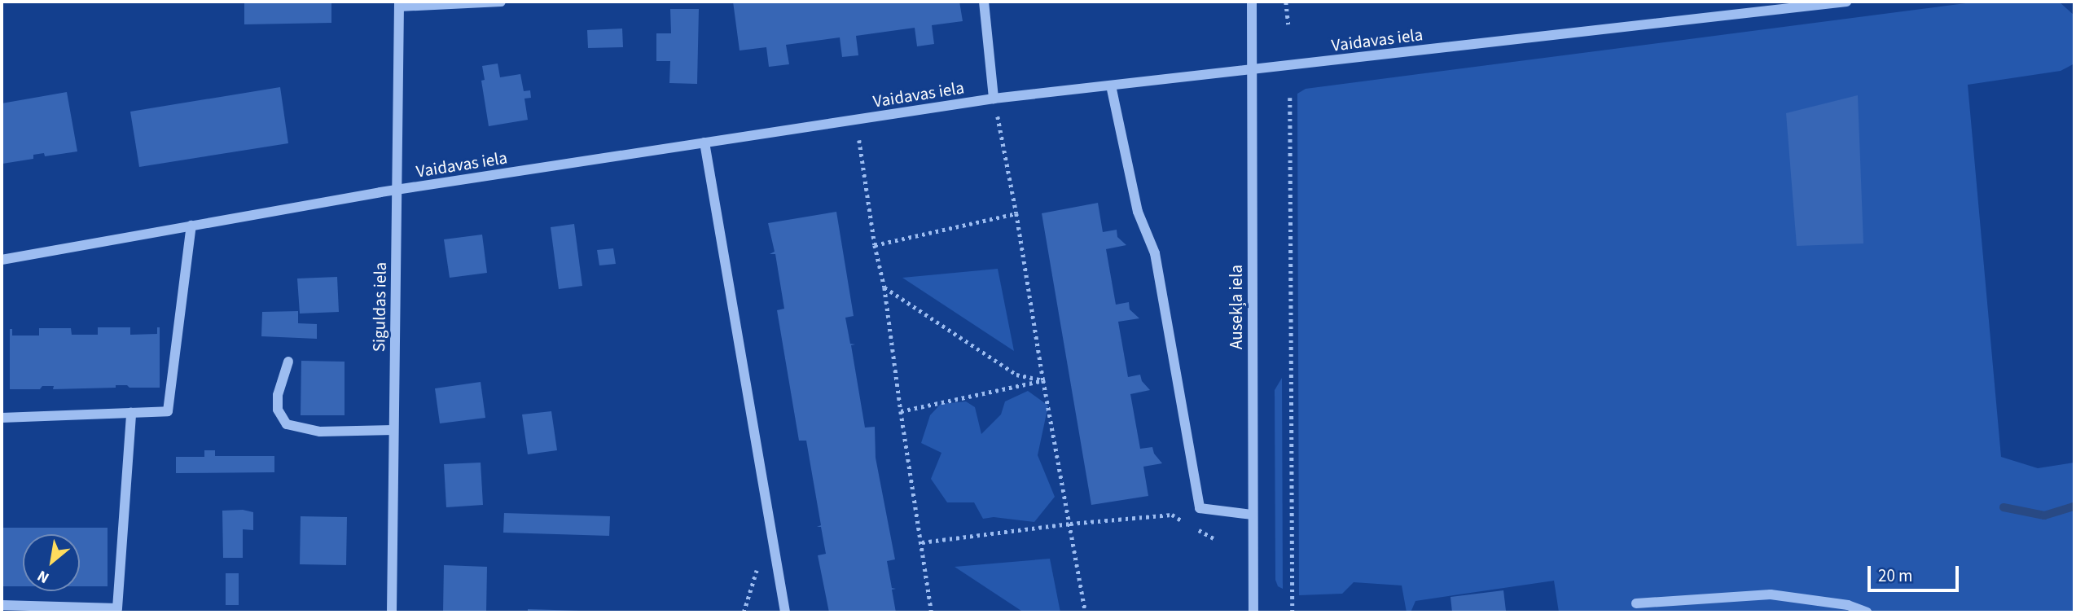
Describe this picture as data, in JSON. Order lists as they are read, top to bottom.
{
  "streets": {
    "street": ["Vaidavas iela", "Siguldas iela", "Ausekļa iela"]
  },
  "crossings": [
    ["Vaidavas iela", "Siguldas iela"],
    ["Vaidavas iela", "Ausekļa iela"]
  ],
  "scale_bar": "20 m",
  "north": "bottom left"
}
